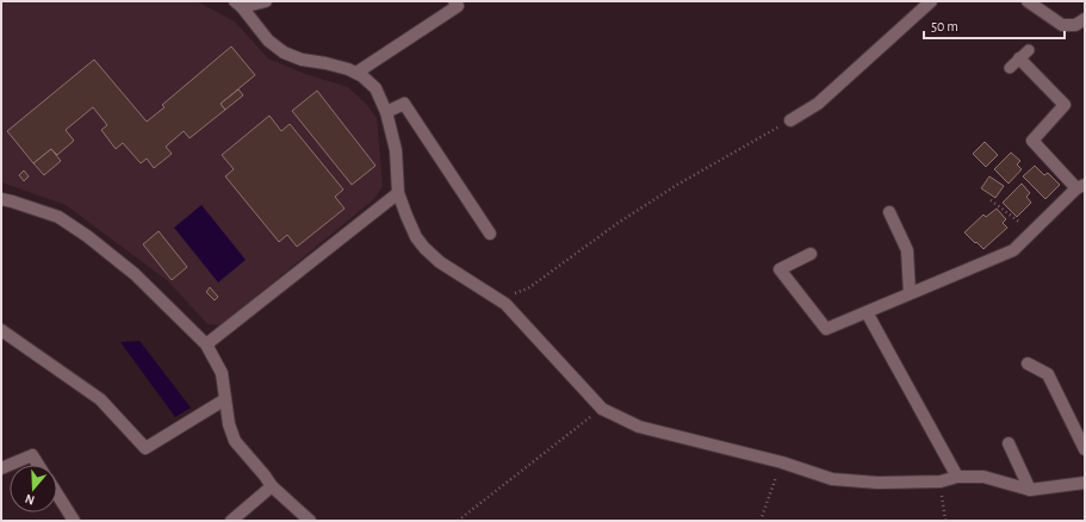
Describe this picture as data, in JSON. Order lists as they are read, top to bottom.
{
  "scale_bar": "50 m",
  "north": "bottom"
}
